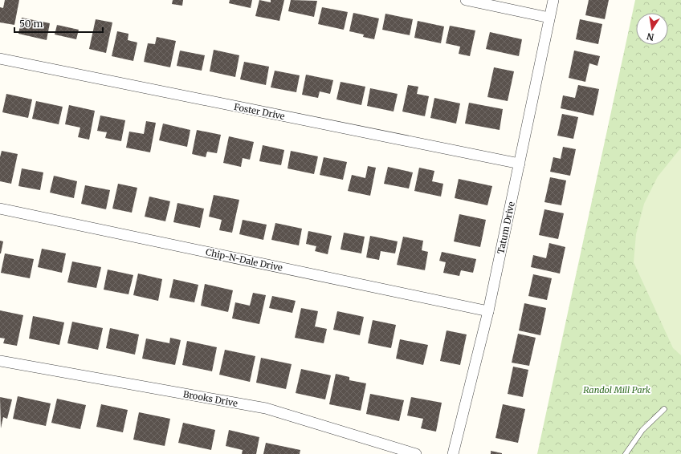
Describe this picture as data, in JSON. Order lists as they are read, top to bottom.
{
  "streets": {
    "street": [
      "Foster Drive",
      "Tatum Drive",
      "Chip-N-Dale Drive",
      "Brooks Drive"
    ]
  },
  "crossings": [
    ["Foster Drive", "Tatum Drive"],
    ["Tatum Drive", "Chip-N-Dale Drive"]
  ],
  "parks": ["Randol Mill Park"],
  "scale_bar": "50 m",
  "north": "bottom"
}
